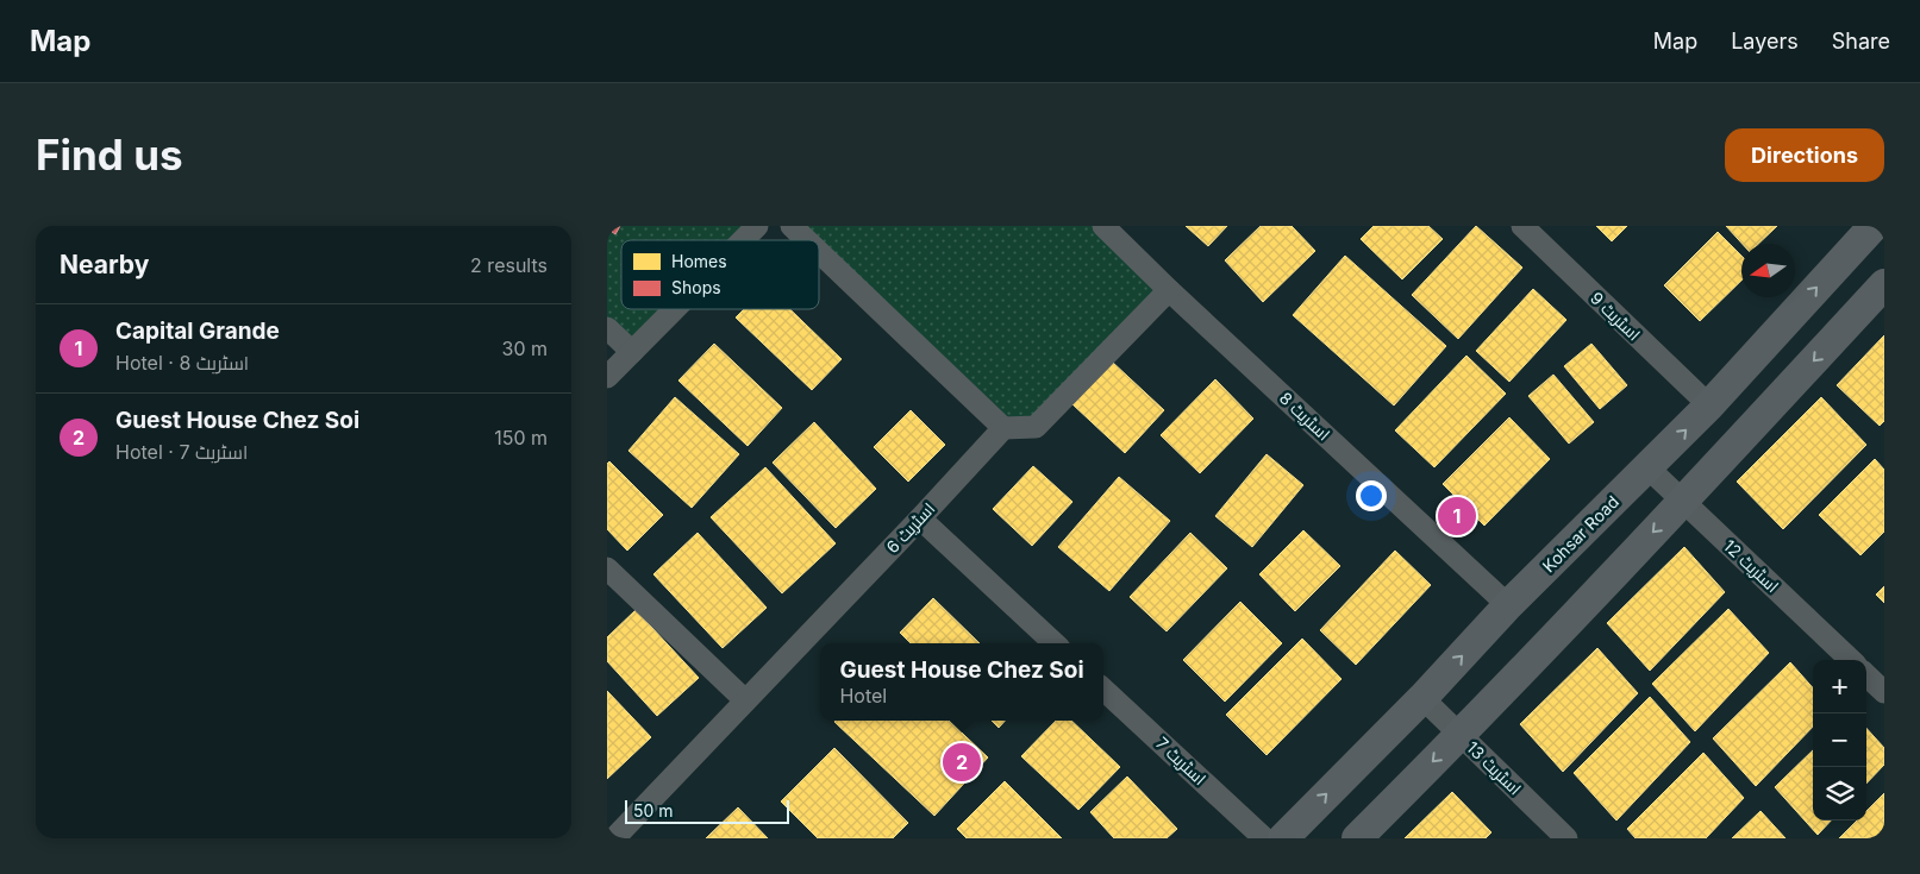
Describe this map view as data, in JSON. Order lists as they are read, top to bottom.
{
  "streets": {
    "street": [
      "اسٹریٹ 9",
      "اسٹریٹ 8",
      "اسٹریٹ 6",
      "Kohsar Road",
      "اسٹریٹ 12",
      "اسٹریٹ 7",
      "اسٹریٹ 13"
    ]
  },
  "crossings": [
    ["اسٹریٹ 9", "Kohsar Road"],
    ["اسٹریٹ 8", "Kohsar Road"],
    ["Kohsar Road", "اسٹریٹ 12"],
    ["Kohsar Road", "اسٹریٹ 13"]
  ],
  "legend": ["Homes", "Shops"],
  "scale_bar": "50 m",
  "north": "left",
  "page": {
    "header": "Map",
    "nav": ["Map", "Layers", "Share"],
    "buttons": "Directions",
    "title": "Find us",
    "heading": ["Nearby", "2 results"],
    "list": [
      {
        "mark": "1",
        "name": "Capital Grande",
        "note": "Hotel · اسٹریٹ 8",
        "value": "30 m"
      },
      {
        "mark": "2",
        "name": "Guest House Chez Soi",
        "note": "Hotel · اسٹریٹ 7",
        "value": "150 m"
      }
    ],
    "pins": ["1", "2"],
    "popup": ["Guest House Chez Soi", "Hotel"],
    "map_buttons": ["+", "−"],
    "scale": "50 m"
  }
}
